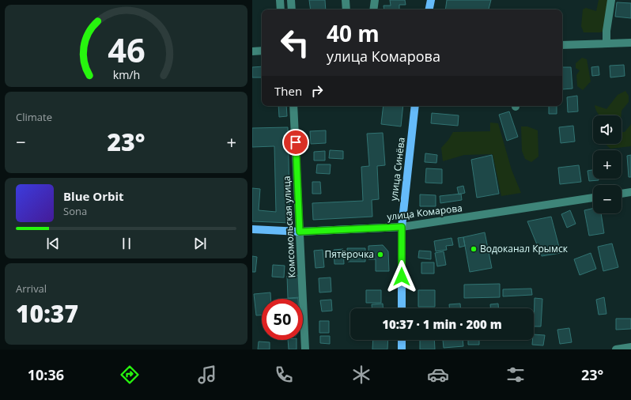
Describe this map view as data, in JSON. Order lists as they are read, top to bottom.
{
  "streets": {
    "main road": ["улица Синёва", "улица Комарова"],
    "street": ["Комсомольская улица"]
  },
  "crossings": [
    ["улица Синёва", "улица Комарова"],
    ["улица Комарова", "Комсомольская улица"]
  ],
  "places": ["Водоканал Крымск", "Пятёрочка"],
  "page": {
    "turn": ["40 m", "улица Комарова"],
    "then": "Then",
    "tile": [
      "Climate",
      ["Arrival", "10:37"]
    ],
    "map_buttons": ["+", "−"],
    "heat": ["−", "23°", "+"],
    "song": ["Blue Orbit", "Sona"],
    "limit": "50",
    "trip": "10:37 · 1 min · 200 m",
    "tabs": ["10:36", "23°"],
    "gauge": ["46", "km/h"]
  }
}
